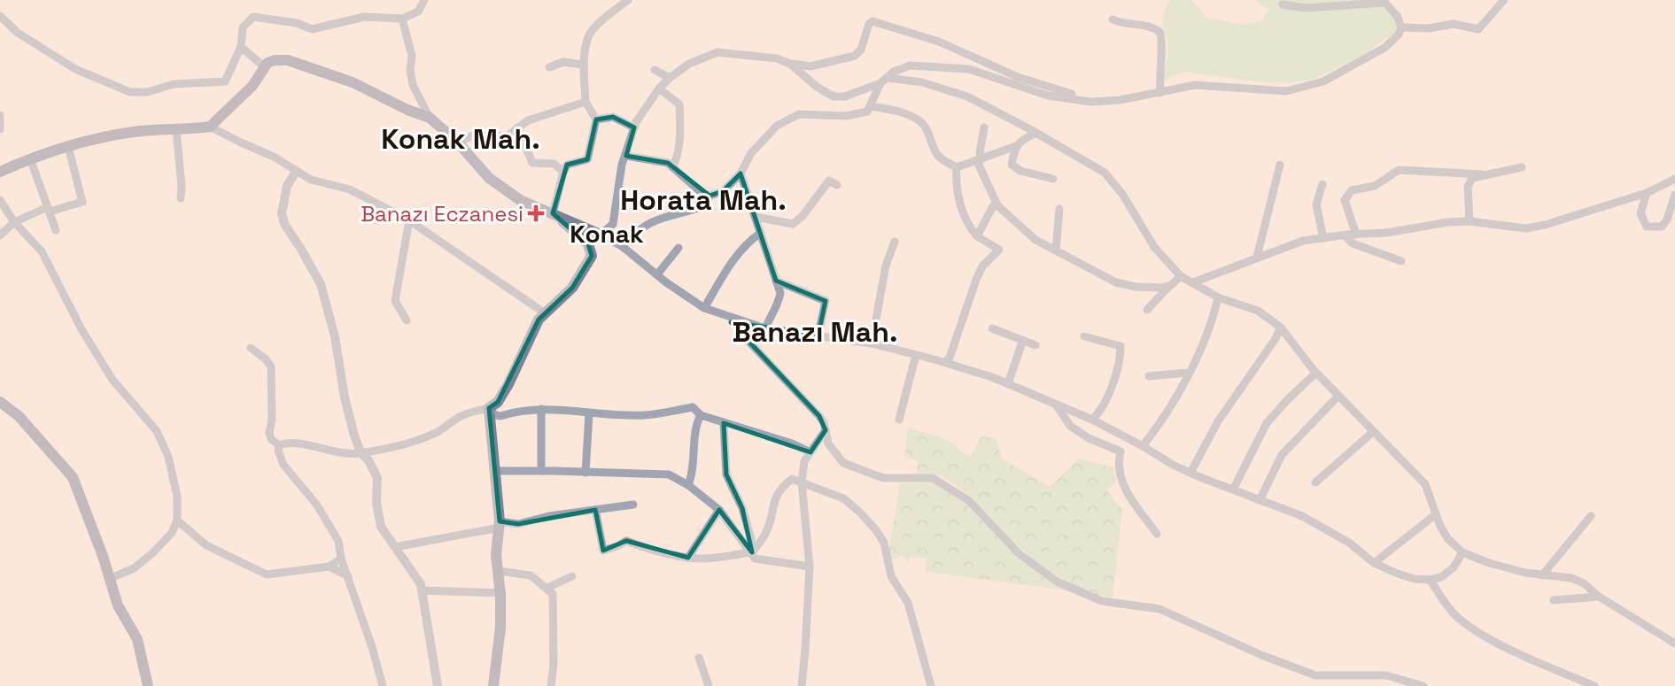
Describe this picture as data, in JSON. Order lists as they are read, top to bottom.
{
  "districts": [
    "Konak Mah.",
    "Horata Mah.",
    "Konak",
    "Banazı Mah."
  ],
  "places": {
    "health": ["Banazı Eczanesi"]
  }
}
